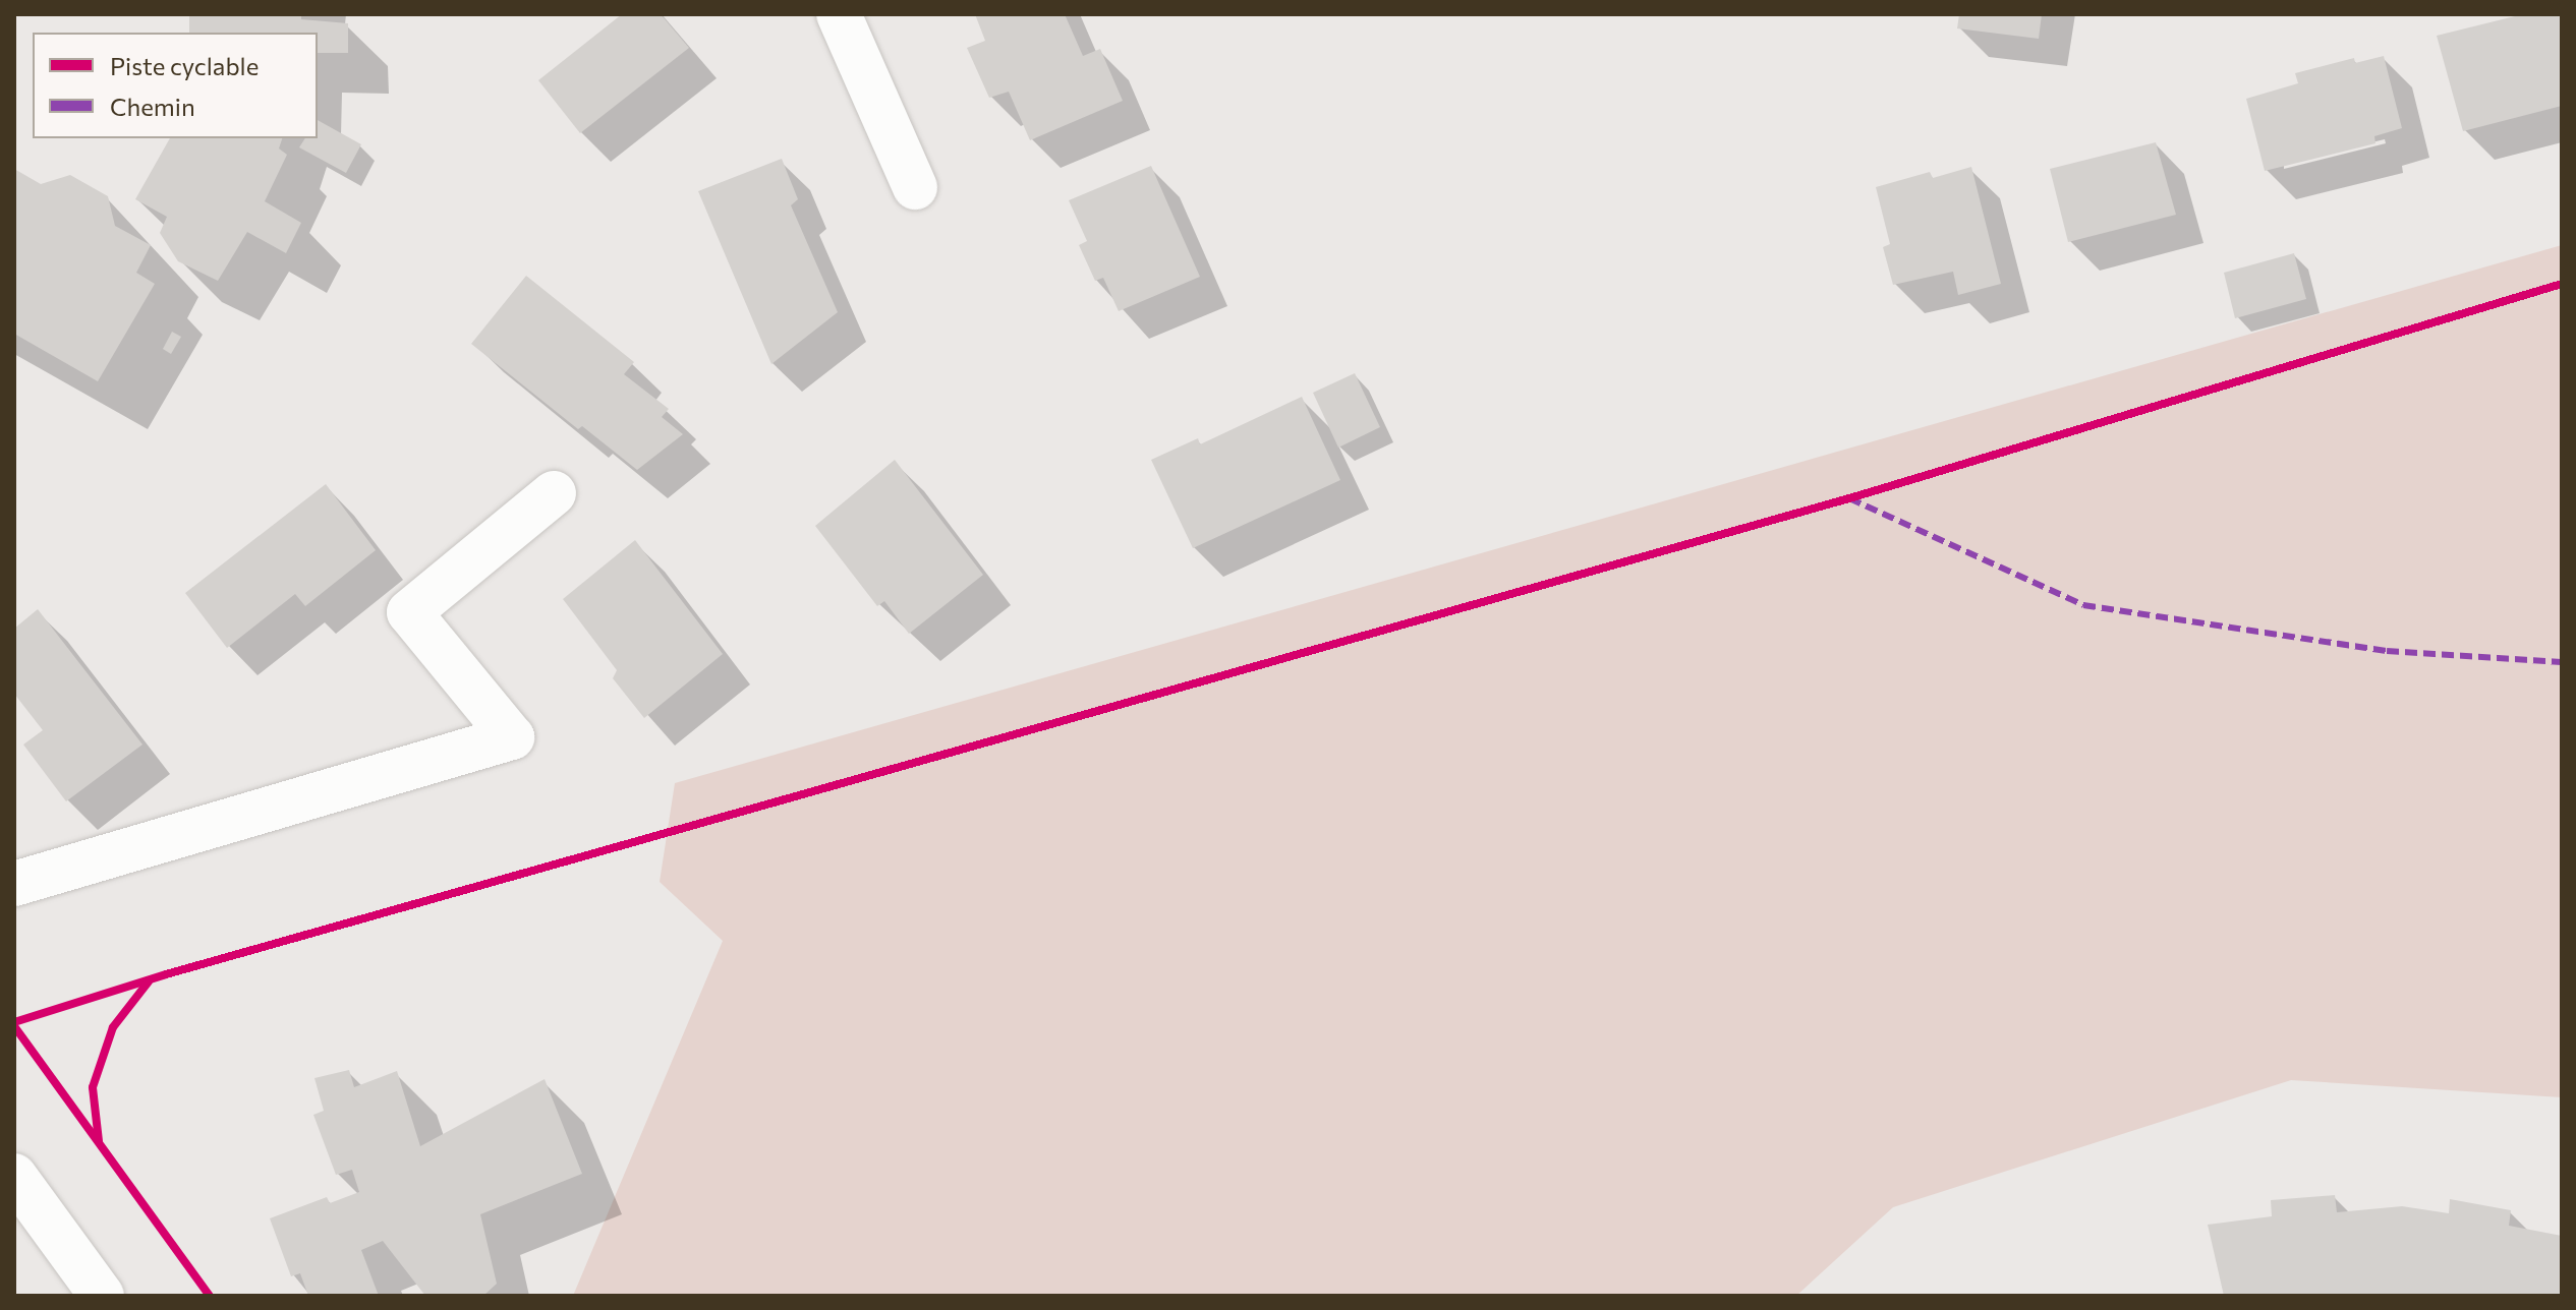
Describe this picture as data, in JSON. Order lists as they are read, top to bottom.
{
  "legend": ["Piste cyclable", "Chemin"]
}
